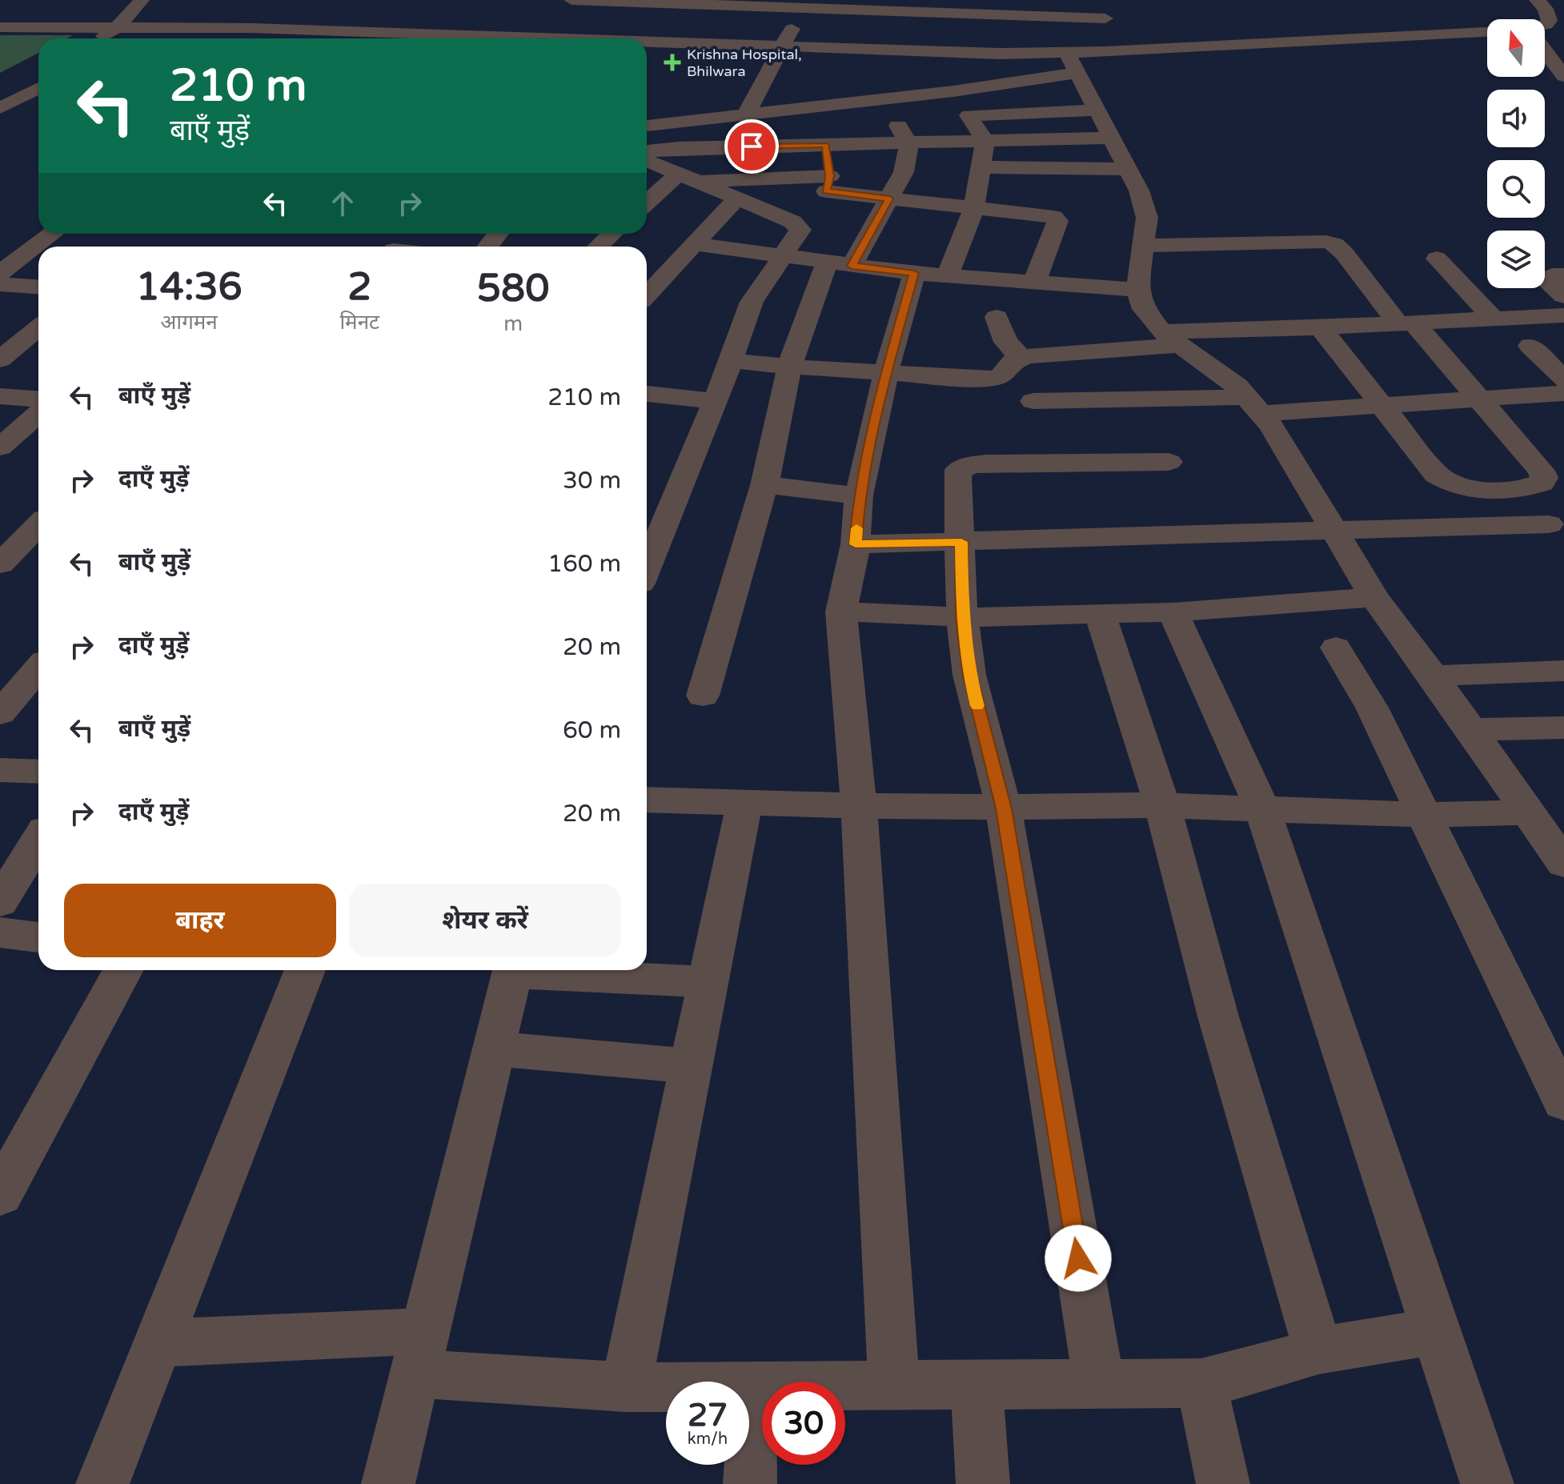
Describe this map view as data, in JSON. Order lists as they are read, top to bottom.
{
  "places": {
    "health": ["Krishna Hospital, Bhilwara"]
  },
  "north": "top",
  "page": {
    "turn": ["210 m", "बाएँ मुड़ें"],
    "eta": [
      "14:36",
      "आगमन",
      "2",
      "मिनट",
      "580",
      "m"
    ],
    "list": [
      {
        "name": "बाएँ मुड़ें",
        "value": "210 m"
      },
      {
        "name": "दाएँ मुड़ें",
        "value": "30 m"
      },
      {
        "name": "बाएँ मुड़ें",
        "value": "160 m"
      },
      {
        "name": "दाएँ मुड़ें",
        "value": "20 m"
      },
      {
        "name": "बाएँ मुड़ें",
        "value": "60 m"
      },
      {
        "name": "दाएँ मुड़ें",
        "value": "20 m"
      }
    ],
    "buttons": ["बाहर", "शेयर करें"],
    "speed": "27 km/h",
    "limit": "30"
  }
}
